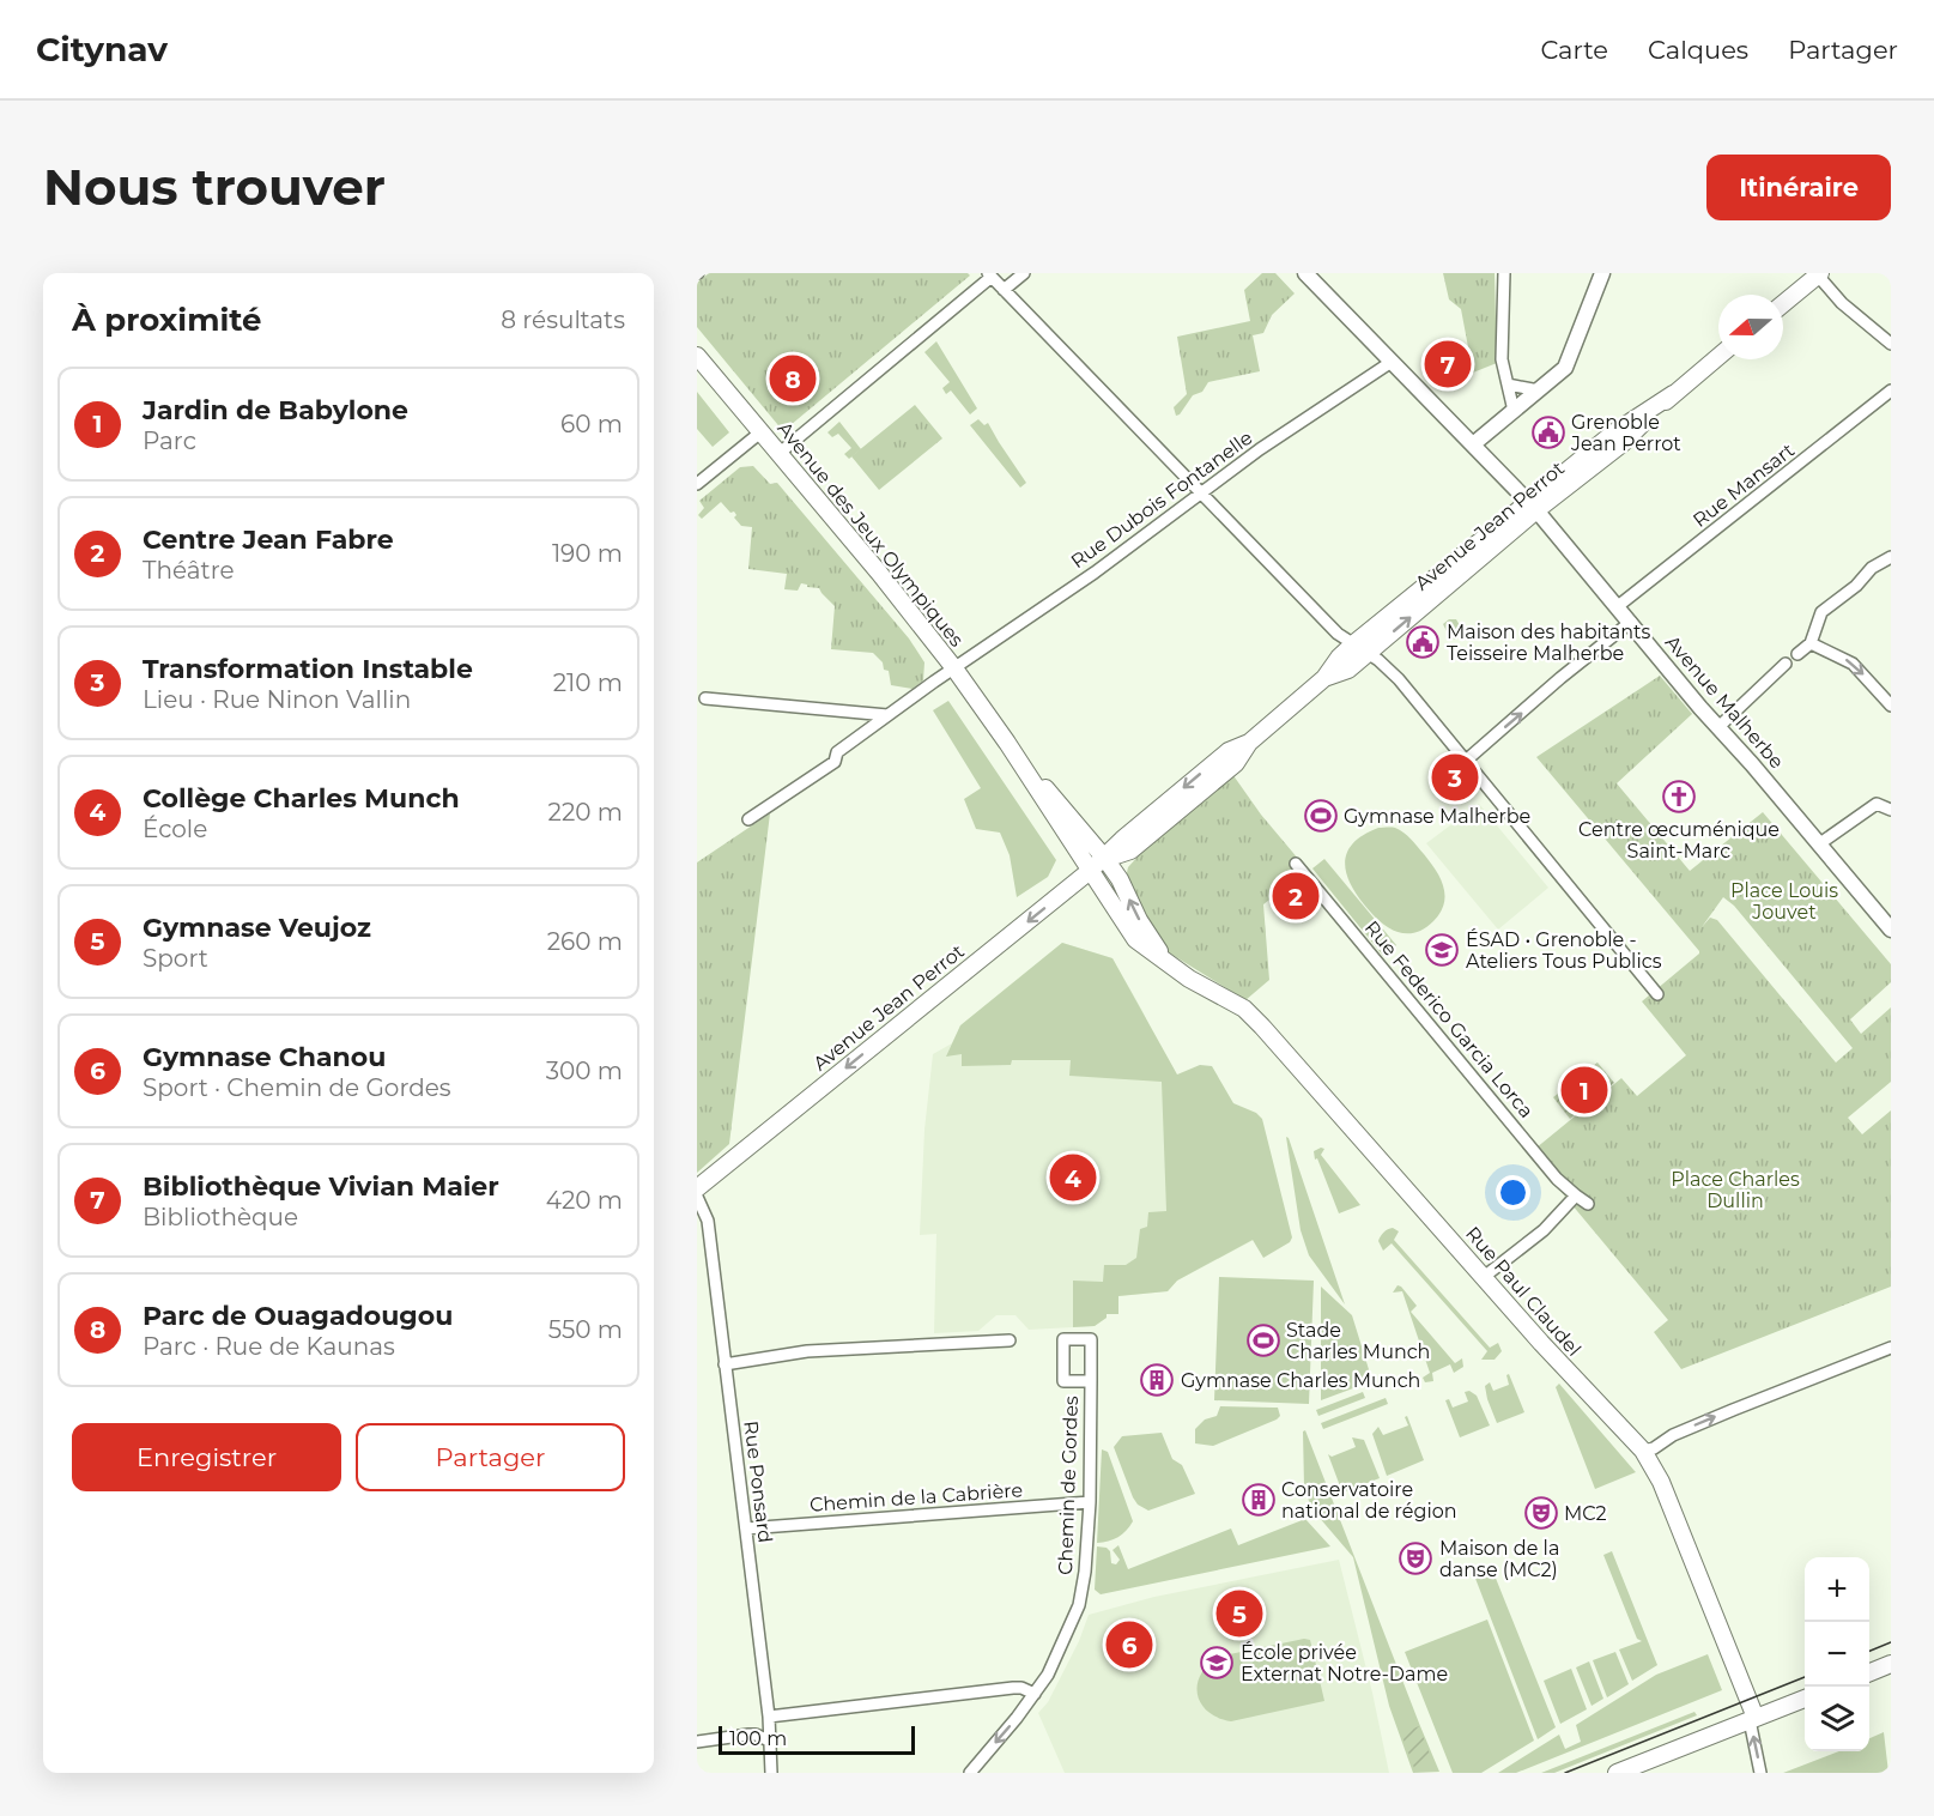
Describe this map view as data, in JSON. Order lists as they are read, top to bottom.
{
  "streets": {
    "main road": ["Avenue Jean Perrot", "Avenue des Jeux Olympiques", "Rue Paul Claudel"],
    "street": [
      "Rue Mansart",
      "Rue Dubois Fontanelle",
      "Avenue Malherbe",
      "Rue Federico Garcia Lorca",
      "Rue Ponsard",
      "Chemin de Gordes",
      "Chemin de la Cabrière"
    ]
  },
  "crossings": [
    ["Rue Mansart", "Avenue Malherbe"],
    ["Rue Dubois Fontanelle", "Avenue des Jeux Olympiques"],
    ["Rue Dubois Fontanelle", "Avenue Malherbe"],
    ["Avenue Jean Perrot", "Avenue des Jeux Olympiques"],
    ["Avenue Jean Perrot", "Avenue Malherbe"],
    ["Avenue Jean Perrot", "Rue Paul Claudel"],
    ["Avenue des Jeux Olympiques", "Rue Paul Claudel"],
    ["Rue Ponsard", "Chemin de la Cabrière"],
    ["Chemin de Gordes", "Chemin de la Cabrière"]
  ],
  "one_way": ["Avenue Jean Perrot"],
  "parks": ["Place Louis Jouvet", "Place Charles Dullin"],
  "places": {
    "public building": ["Grenoble Jean Perrot", "Maison des habitants Teisseire Malherbe"],
    "church": ["Centre œcuménique Saint-Marc"],
    "sports": ["Gymnase Malherbe", "Stade Charles Munch"],
    "school or university": ["ÉSAD • Grenoble - Ateliers Tous Publics", "École privée Externat Notre-Dame"],
    "building": ["Gymnase Charles Munch", "Conservatoire national de région"],
    "theatre": ["MC2", "Maison de la danse (MC2)"]
  },
  "scale_bar": "100 m",
  "north": "left",
  "page": {
    "header": "Citynav",
    "nav": ["Carte", "Calques", "Partager"],
    "buttons": [
      "Itinéraire",
      ["Enregistrer", "Partager"]
    ],
    "title": "Nous trouver",
    "heading": ["À proximité", "8 résultats"],
    "pins": [
      "7",
      "8",
      "3",
      "2",
      "1",
      "4",
      "5",
      "6"
    ],
    "list": [
      {
        "mark": "1",
        "name": "Jardin de Babylone",
        "note": "Parc",
        "value": "60 m"
      },
      {
        "mark": "2",
        "name": "Centre Jean Fabre",
        "note": "Théâtre",
        "value": "190 m"
      },
      {
        "mark": "3",
        "name": "Transformation Instable",
        "note": "Lieu · Rue Ninon Vallin",
        "value": "210 m"
      },
      {
        "mark": "4",
        "name": "Collège Charles Munch",
        "note": "École",
        "value": "220 m"
      },
      {
        "mark": "5",
        "name": "Gymnase Veujoz",
        "note": "Sport",
        "value": "260 m"
      },
      {
        "mark": "6",
        "name": "Gymnase Chanou",
        "note": "Sport · Chemin de Gordes",
        "value": "300 m"
      },
      {
        "mark": "7",
        "name": "Bibliothèque Vivian Maier",
        "note": "Bibliothèque",
        "value": "420 m"
      },
      {
        "mark": "8",
        "name": "Parc de Ouagadougou",
        "note": "Parc · Rue de Kaunas",
        "value": "550 m"
      }
    ],
    "map_buttons": ["+", "−"],
    "scale": "100 m"
  }
}
